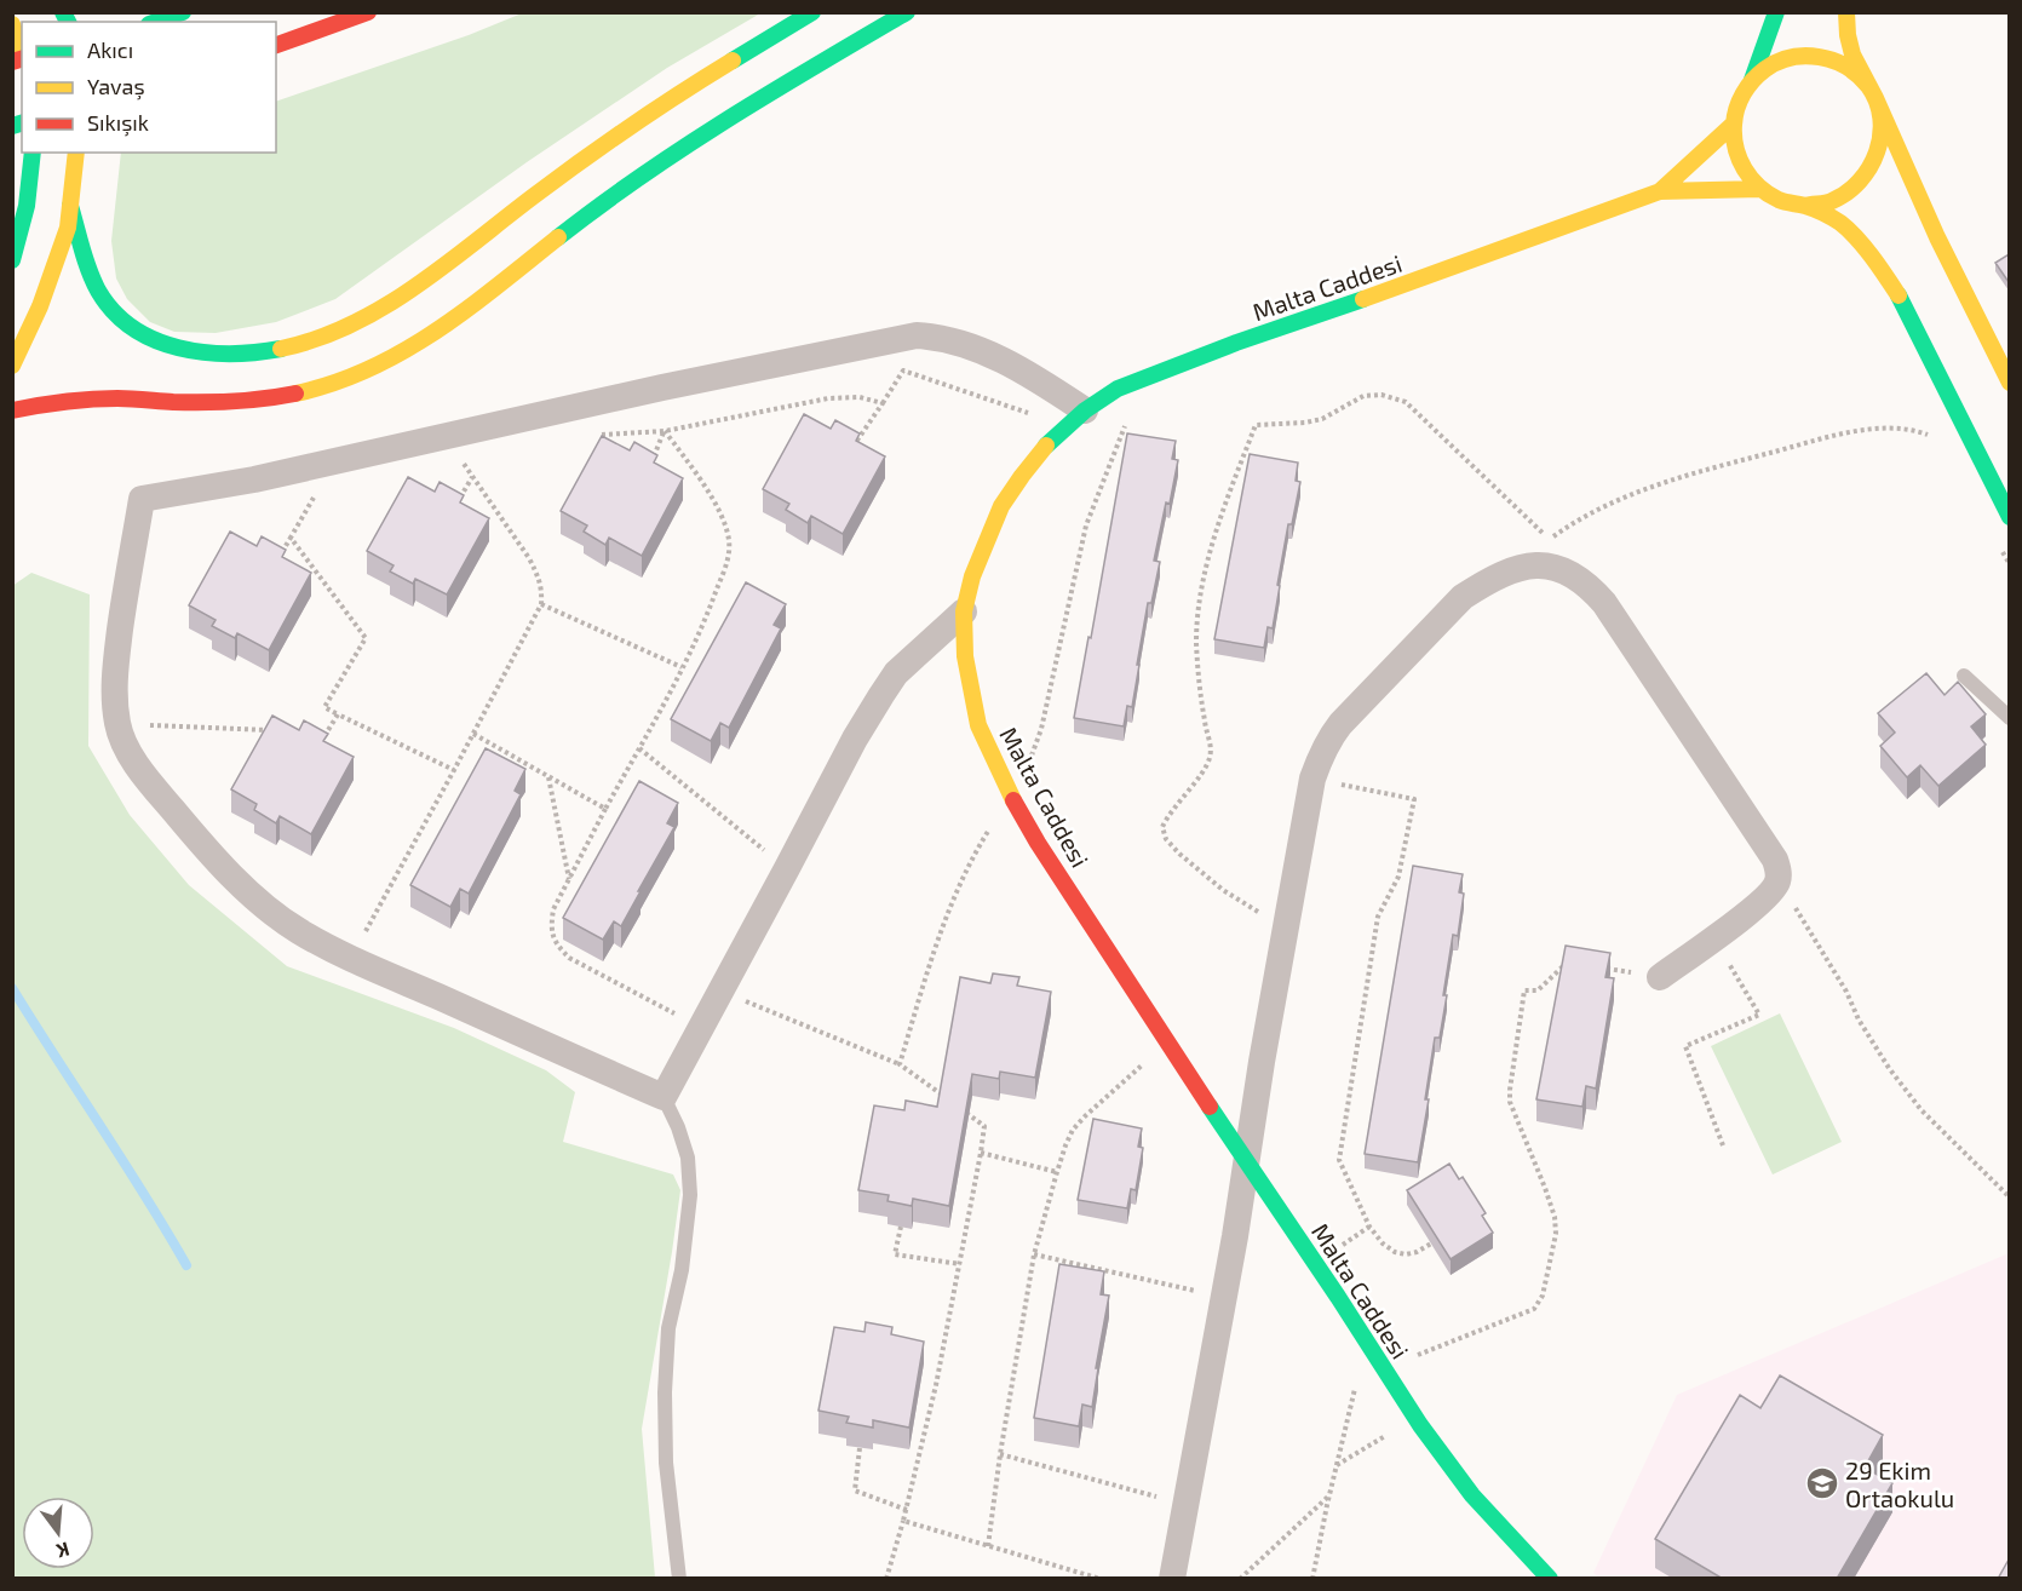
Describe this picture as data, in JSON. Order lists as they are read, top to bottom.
{
  "streets": {
    "main road": ["Malta Caddesi"]
  },
  "places": {
    "school or university": ["29 Ekim Ortaokulu"]
  },
  "legend": ["Akıcı", "Yavaş", "Sıkışık"],
  "north": "bottom"
}
